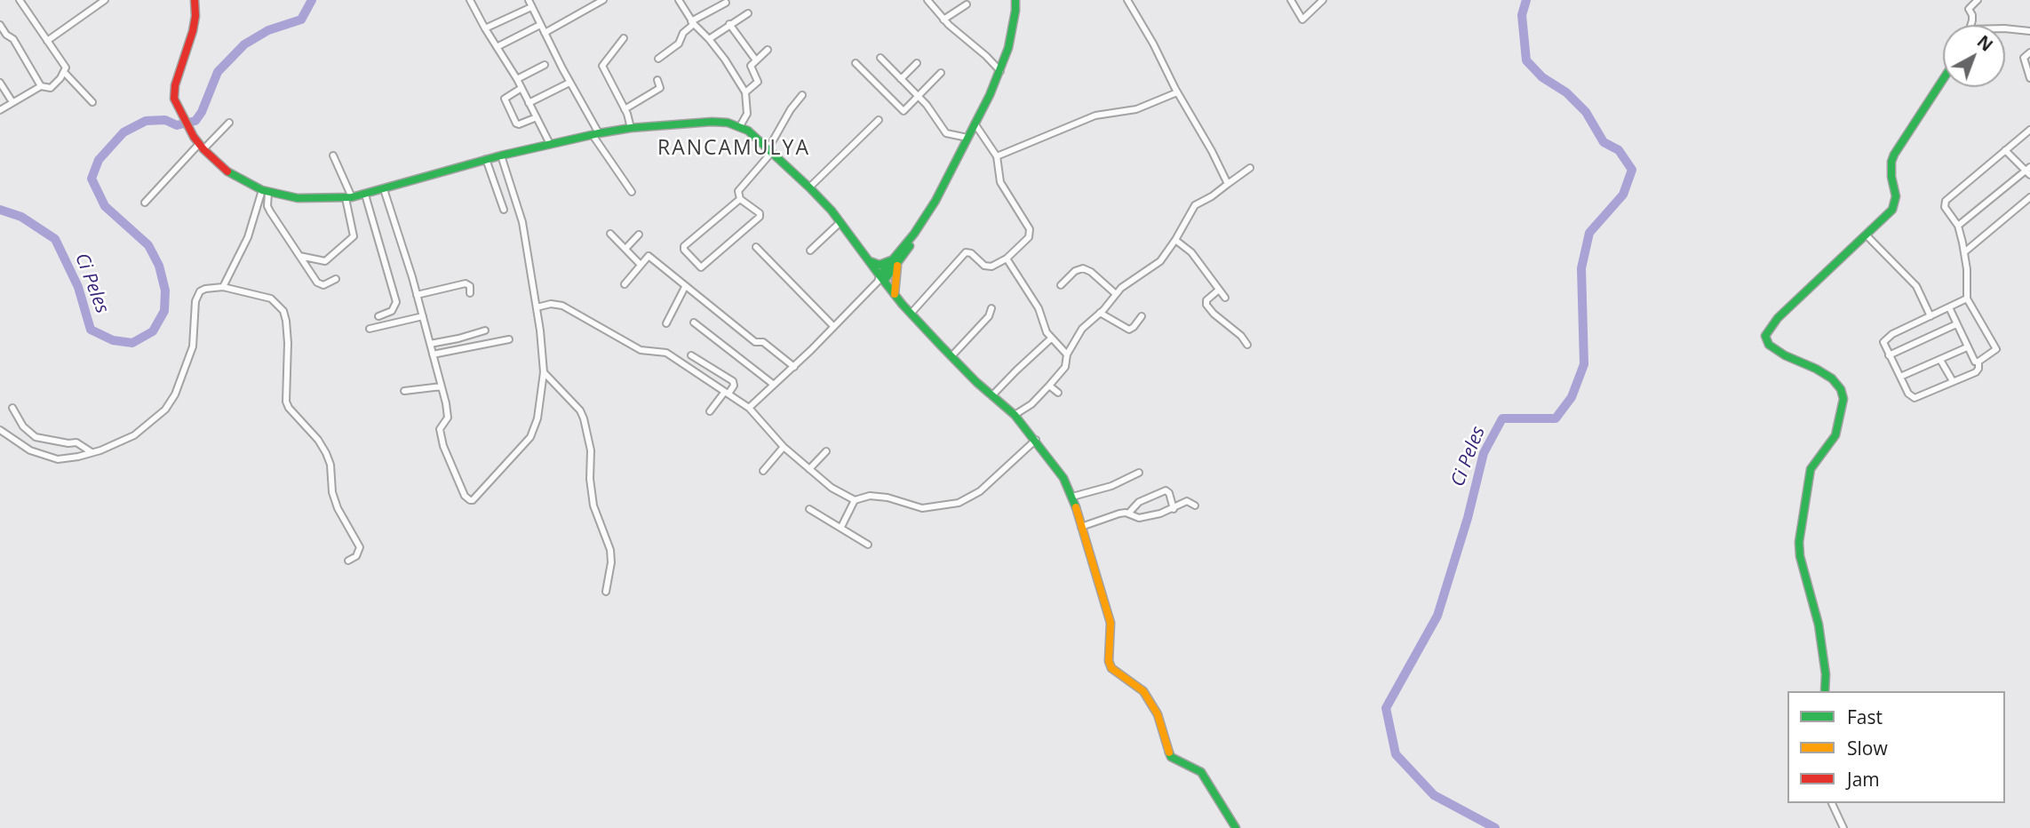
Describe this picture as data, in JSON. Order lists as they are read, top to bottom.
{
  "districts": ["RANCAMULYA"],
  "water": ["Ci Peles"],
  "legend": ["Fast", "Slow", "Jam"],
  "north": "top right"
}
